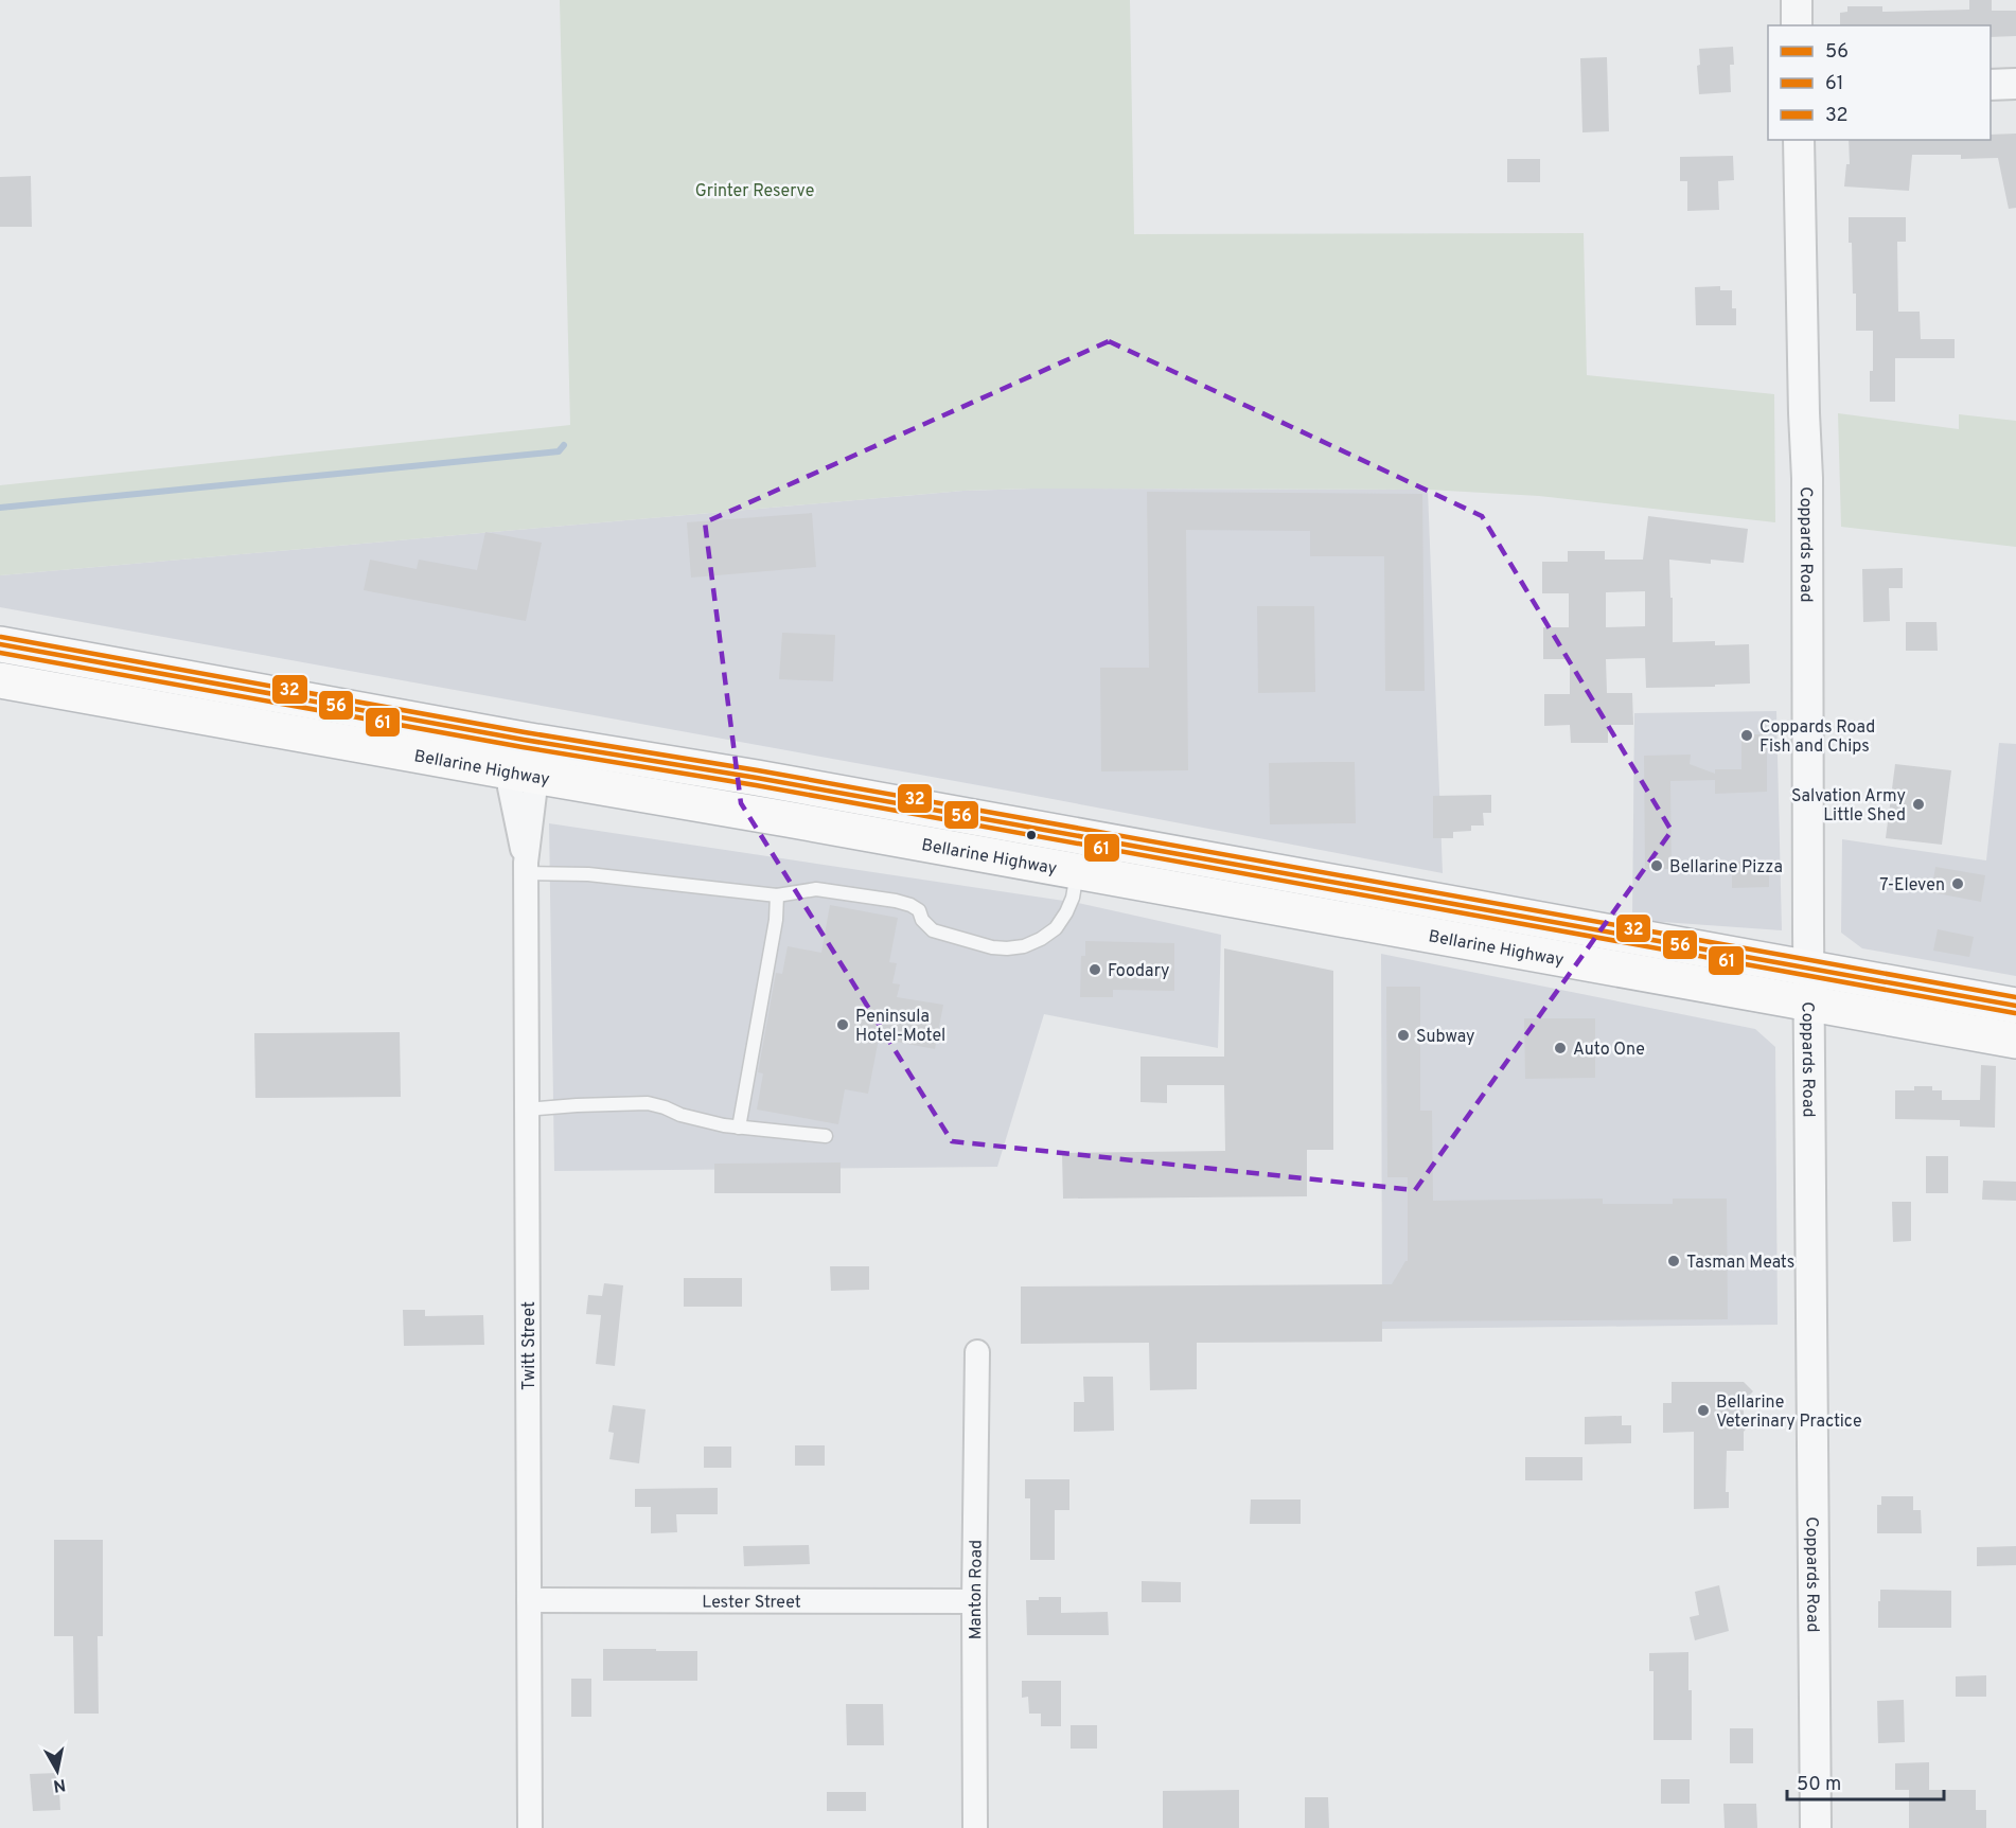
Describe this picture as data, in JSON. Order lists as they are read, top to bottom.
{
  "streets": {
    "highway": ["Bellarine Highway"],
    "street": [
      "Coppards Road",
      "Twitt Street",
      "Manton Road",
      "Lester Street"
    ]
  },
  "crossings": [
    ["Coppards Road", "Bellarine Highway"],
    ["Bellarine Highway", "Twitt Street"],
    ["Twitt Street", "Lester Street"],
    ["Manton Road", "Lester Street"]
  ],
  "parks": ["Grinter Reserve"],
  "places": [
    "Coppards Road Fish and Chips",
    "Salvation Army Little Shed",
    "Bellarine Pizza",
    "7-Eleven",
    "Foodary",
    "Peninsula Hotel-Motel",
    "Subway",
    "Auto One",
    "Tasman Meats",
    "Bellarine Veterinary Practice"
  ],
  "lines": ["transit line 32", "transit line 56", "transit line 61"],
  "legend": ["56", "61", "32"],
  "scale_bar": "50 m",
  "north": "bottom"
}
